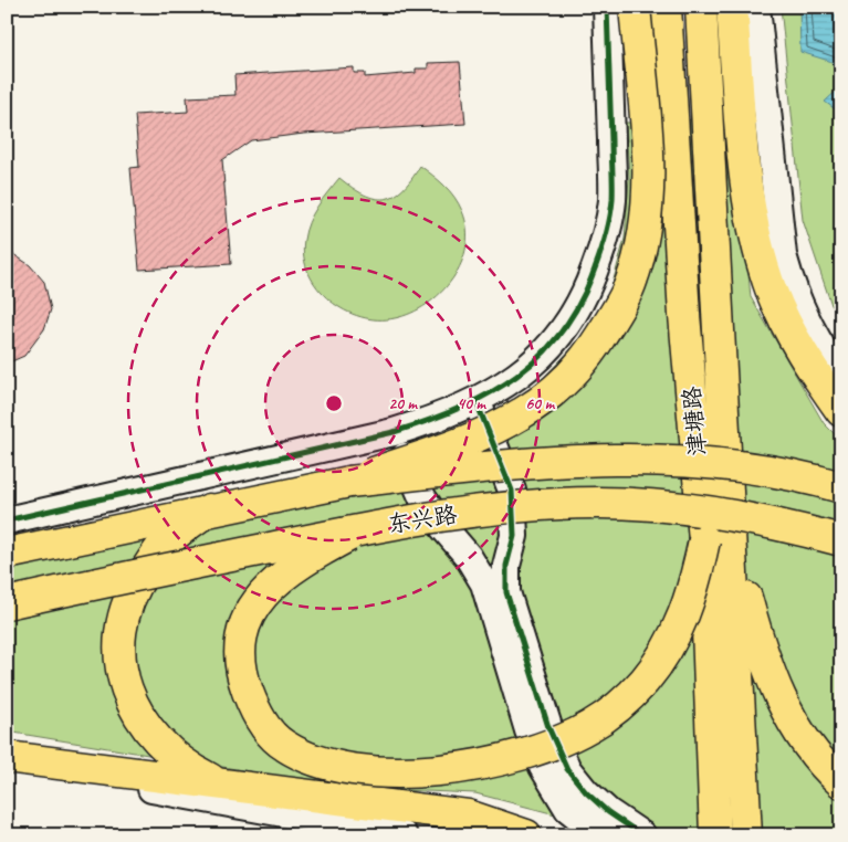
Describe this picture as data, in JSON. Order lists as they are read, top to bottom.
{
  "streets": {
    "main road": ["津塘路", "东兴路"]
  },
  "rings": ["20 m", "40 m", "60 m"]
}
